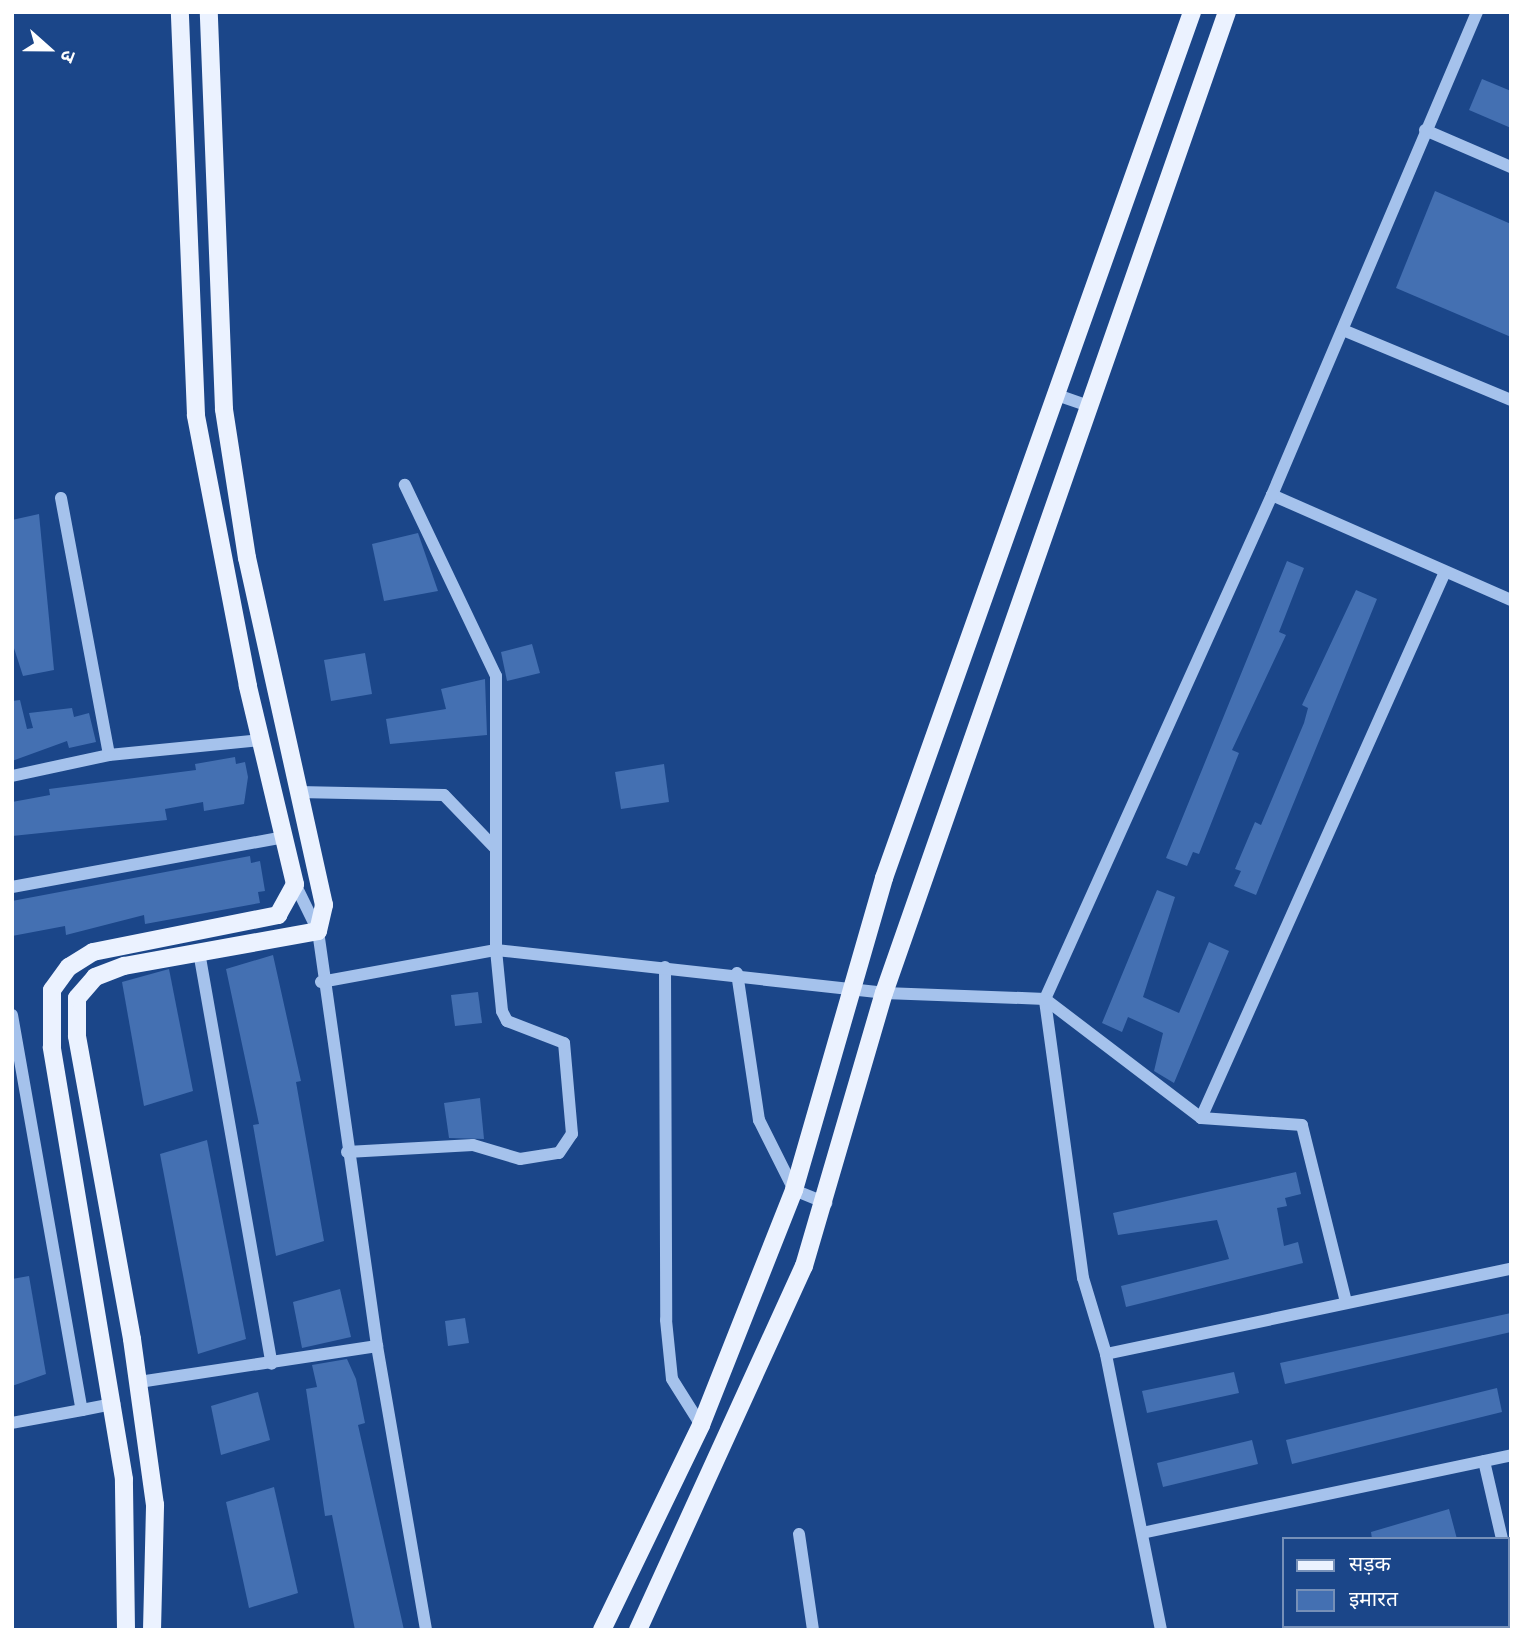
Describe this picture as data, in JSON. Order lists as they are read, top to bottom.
{
  "legend": ["सड़क", "इमारत"],
  "north": "right"
}
